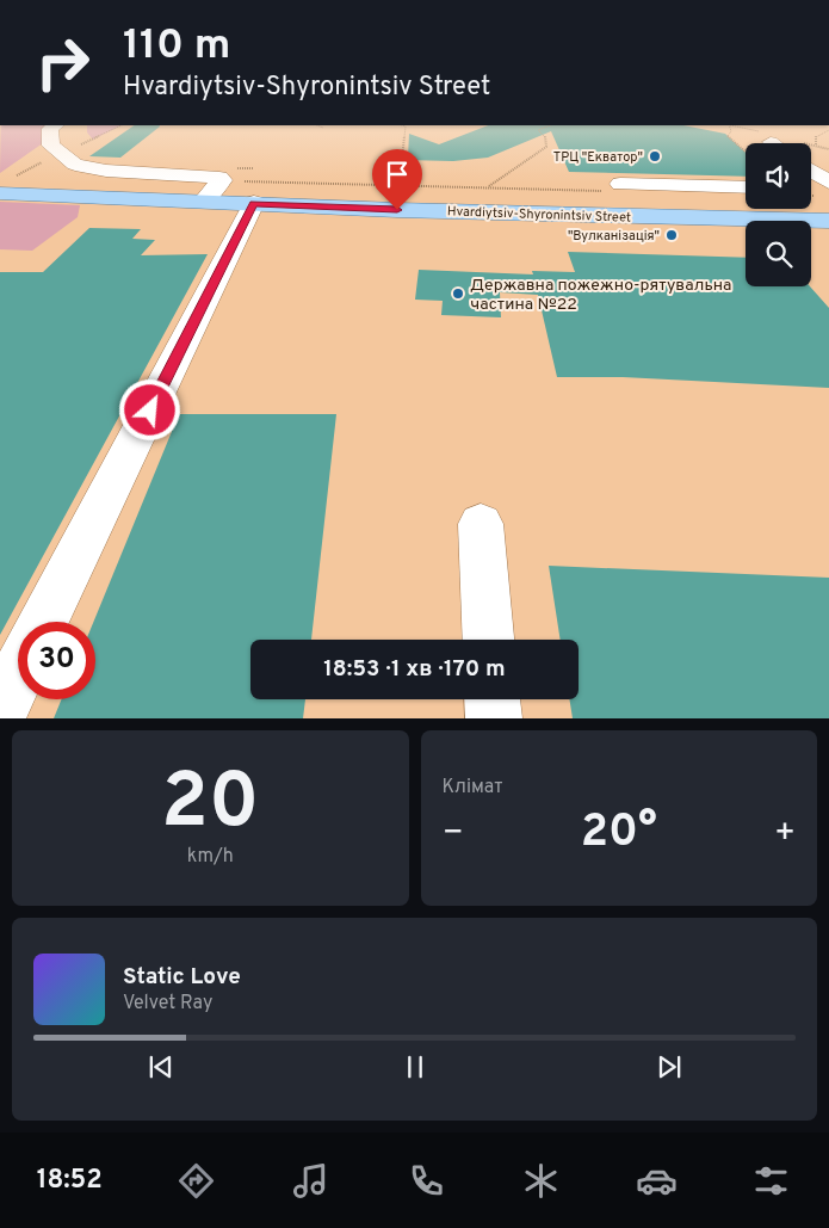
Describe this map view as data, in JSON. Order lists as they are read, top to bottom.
{
  "streets": {
    "main road": ["Hvardiytsiv-Shyronintsiv Street"]
  },
  "places": ["ТРЦ \"Екватор\"", "\"Вулканізація\"", "Державна пожежно-рятувальна частина №22"],
  "page": {
    "turn": ["110 m", "Hvardiytsiv-Shyronintsiv Street"],
    "limit": "30",
    "trip": "18:53 · 1 хв · 170 m",
    "tile": [
      ["20", "km/h"],
      "Клімат"
    ],
    "heat": ["−", "20°", "+"],
    "song": ["Static Love", "Velvet Ray"],
    "tabs": "18:52"
  }
}
